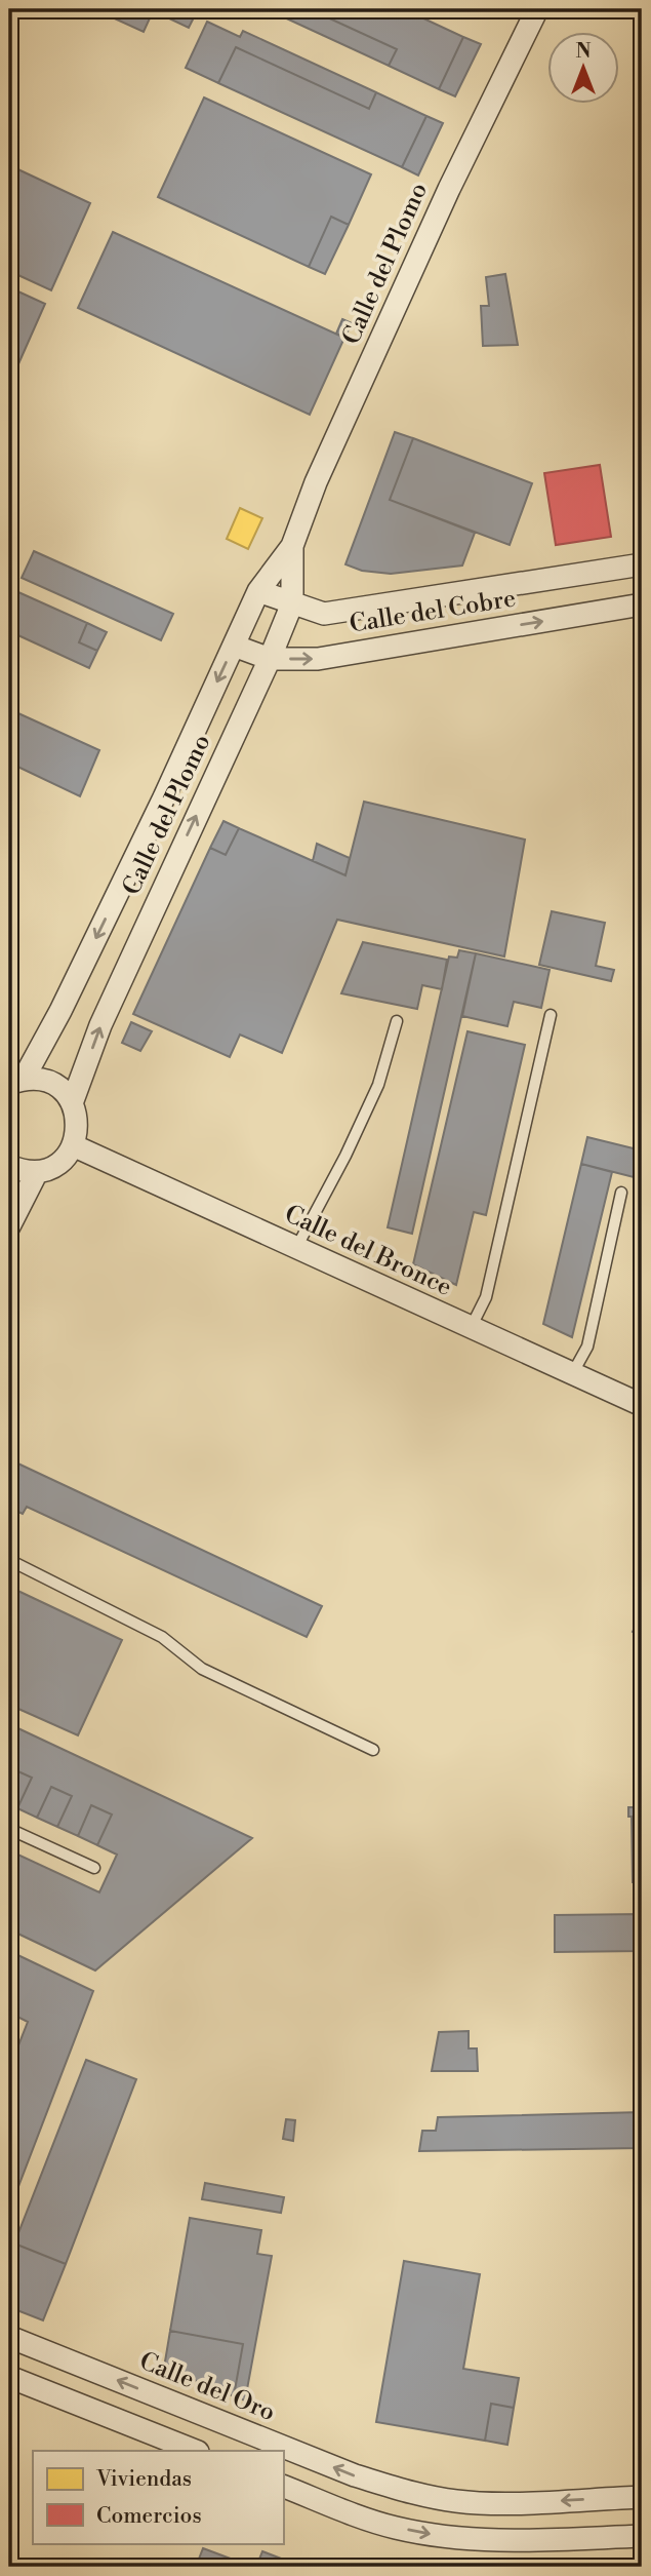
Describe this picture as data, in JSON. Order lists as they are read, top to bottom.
{
  "streets": {
    "street": [
      "Calle del Plomo",
      "Calle del Cobre",
      "Calle del Bronce",
      "Calle del Oro"
    ]
  },
  "crossings": [
    ["Calle del Plomo", "Calle del Cobre"]
  ],
  "legend": ["Viviendas", "Comercios"],
  "north": "top"
}
